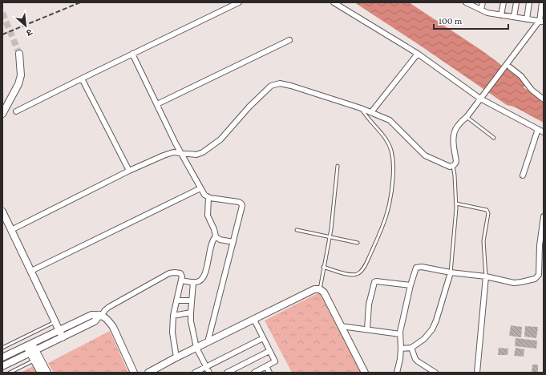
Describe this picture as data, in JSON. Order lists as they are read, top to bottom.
{
  "scale_bar": "100 m",
  "north": "bottom right"
}
